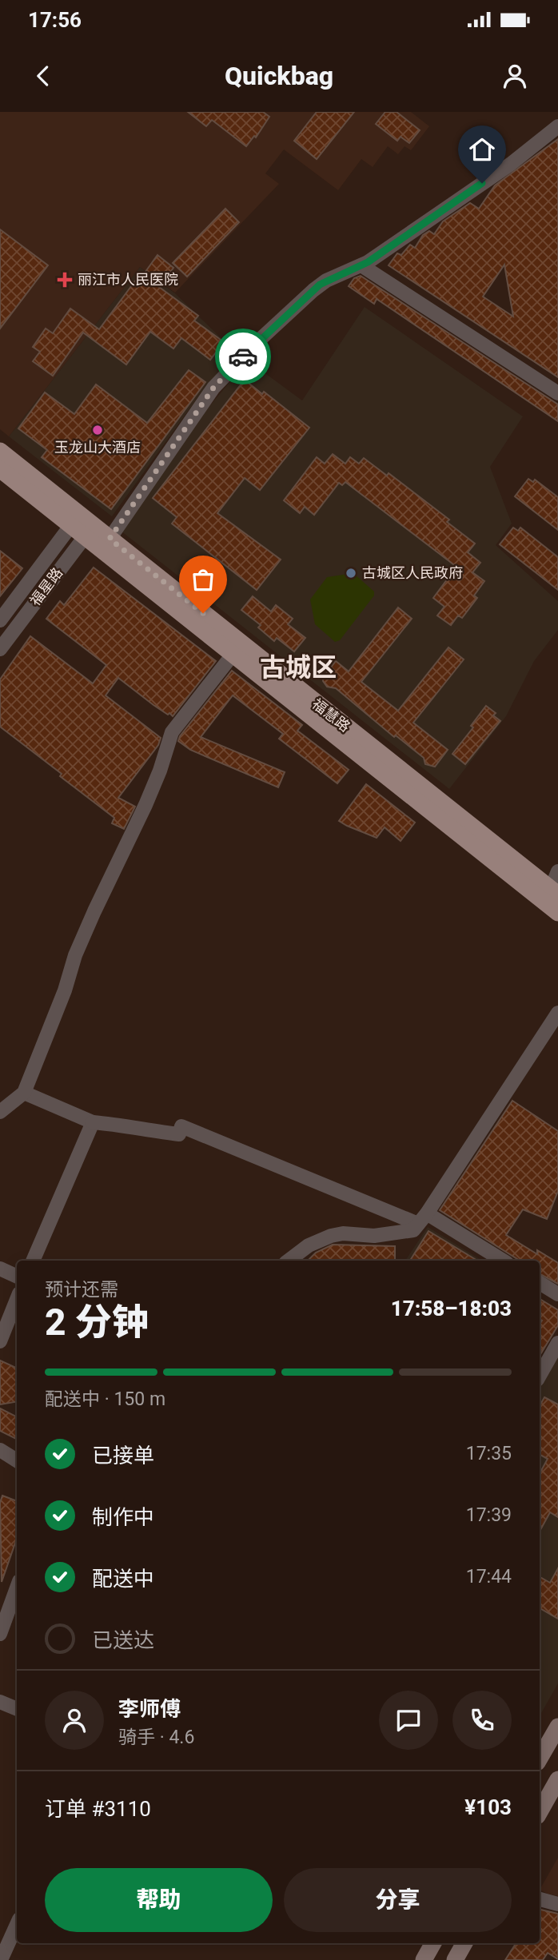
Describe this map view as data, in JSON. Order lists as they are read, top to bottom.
{
  "streets": {
    "main road": ["福慧路"],
    "street": ["福星路"]
  },
  "crossings": [
    ["福星路", "福慧路"]
  ],
  "districts": ["古城区"],
  "places": {
    "health": ["丽江市人民医院"],
    "other": ["玉龙山大酒店", "古城区人民政府"]
  },
  "page": {
    "status": "17:56",
    "header": "Quickbag",
    "heading": ["2 分钟", "预计还需", "17:58–18:03"],
    "panel": [
      "李师傅",
      "骑手 · 4.6",
      "订单 #3110",
      "¥103"
    ],
    "bar": "配送中 · 150 m",
    "list": [
      ["已接单", "17:35"],
      ["制作中", "17:39"],
      ["配送中", "17:44"],
      "已送达"
    ],
    "buttons": ["帮助", "分享"]
  }
}
